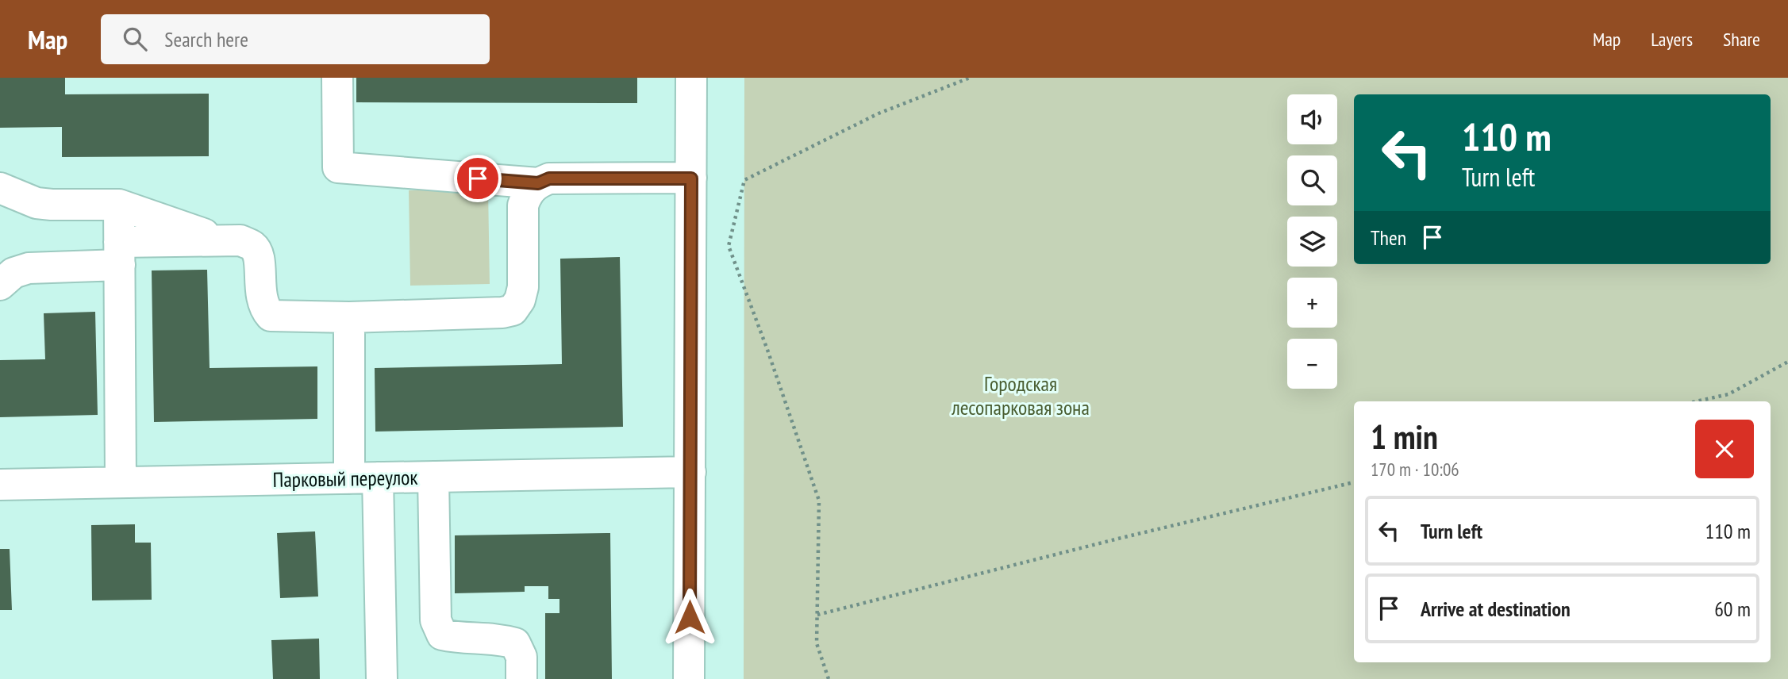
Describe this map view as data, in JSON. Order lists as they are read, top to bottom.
{
  "streets": {
    "street": ["Парковый переулок"]
  },
  "parks": ["Городская лесопарковая зона"],
  "page": {
    "header": "Map",
    "search": "Search here",
    "nav": ["Map", "Layers", "Share"],
    "map_buttons": ["+", "−"],
    "turn": ["110 m", "Turn left"],
    "then": "Then",
    "heading": ["1 min", "170 m · 10:06"],
    "list": [
      {
        "name": "Turn left",
        "value": "110 m"
      },
      {
        "name": "Arrive at destination",
        "value": "60 m"
      }
    ]
  }
}
